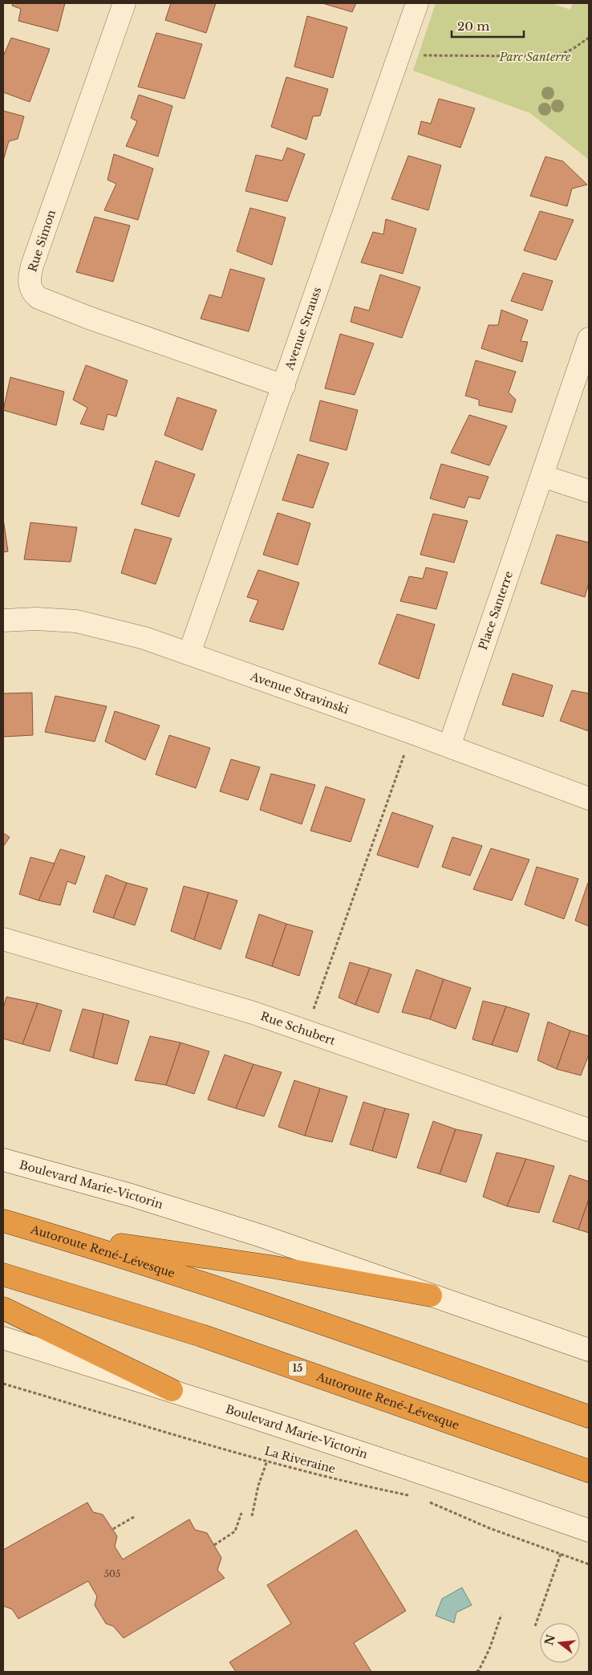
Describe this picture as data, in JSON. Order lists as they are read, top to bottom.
{
  "streets": {
    "highway": ["Autoroute René-Lévesque", "15"],
    "street": [
      "Rue Simon",
      "Avenue Strauss",
      "Place Santerre",
      "Avenue Stravinski",
      "Rue Schubert",
      "Boulevard Marie-Victorin"
    ],
    "path": ["La Riveraine"]
  },
  "crossings": [
    ["Rue Simon", "Avenue Strauss"],
    ["Avenue Strauss", "Avenue Stravinski"],
    ["Place Santerre", "Avenue Stravinski"]
  ],
  "parks": ["Parc Santerre"],
  "house_numbers": ["505"],
  "scale_bar": "20 m",
  "north": "left"
}
